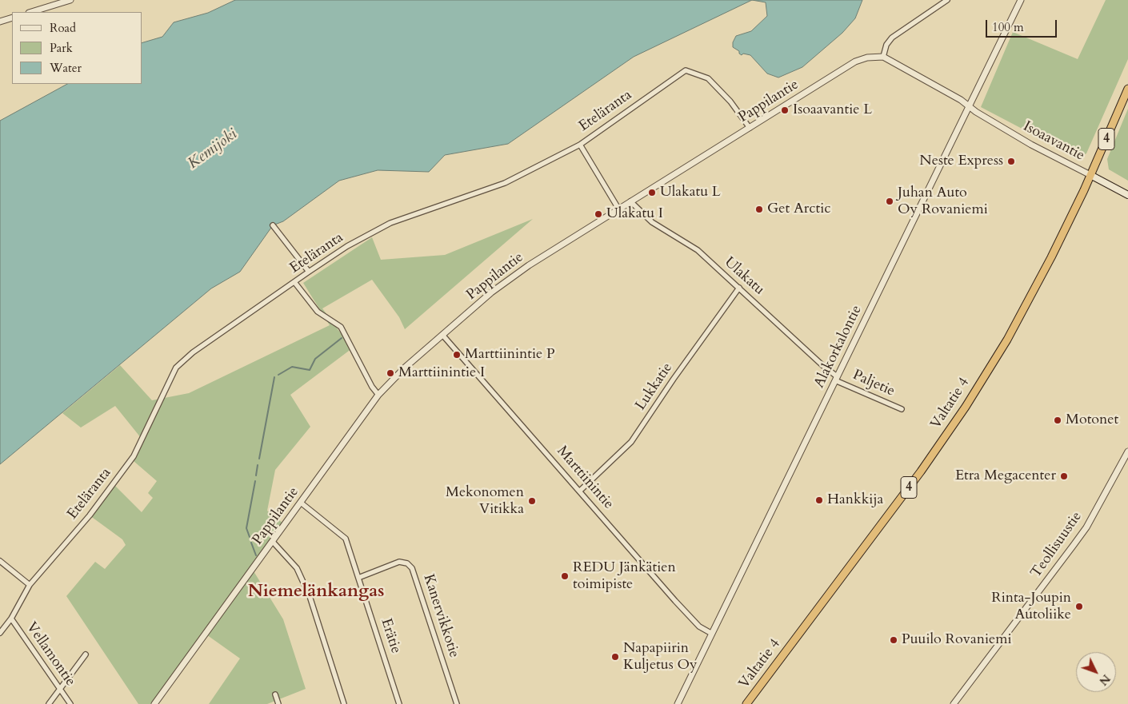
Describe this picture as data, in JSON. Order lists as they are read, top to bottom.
{
  "streets": {
    "highway": ["4", "Valtatie 4"],
    "main road": ["Isoaavantie"],
    "street": [
      "Pappilantie",
      "Eteläranta",
      "Ulakatu",
      "Alakorkalontie",
      "Paljetie",
      "Lukkatie",
      "Marttiinintie",
      "Teollisuustie",
      "Kanervikkotie",
      "Erätie",
      "Vellamontie"
    ]
  },
  "crossings": [
    ["Pappilantie", "Eteläranta"],
    ["Pappilantie", "Ulakatu"],
    ["Pappilantie", "Marttiinintie"],
    ["Pappilantie", "Erätie"],
    ["Eteläranta", "Vellamontie"],
    ["Isoaavantie", "Alakorkalontie"],
    ["Isoaavantie", "Valtatie 4"],
    ["Ulakatu", "Alakorkalontie"],
    ["Ulakatu", "Paljetie"],
    ["Ulakatu", "Lukkatie"],
    ["Alakorkalontie", "Paljetie"],
    ["Alakorkalontie", "Marttiinintie"],
    ["Lukkatie", "Marttiinintie"],
    ["Kanervikkotie", "Erätie"]
  ],
  "districts": ["Niemelänkangas"],
  "water": ["Kemijoki"],
  "places": [
    "Isoaavantie L",
    "Neste Express",
    "Ulakatu L",
    "Juhan Auto Oy Rovaniemi",
    "Get Arctic",
    "Ulakatu I",
    "Marttiinintie P",
    "Marttiinintie I",
    "Motonet",
    "Etra Megacenter",
    "Hankkija",
    "Mekonomen Vitikka",
    "REDU Jänkätien toimipiste",
    "Rinta-Joupin Autoliike",
    "Puuilo Rovaniemi",
    "Napapiirin Kuljetus Oy"
  ],
  "legend": ["Road", "Park", "Water"],
  "scale_bar": "100 m",
  "north": "bottom right"
}
